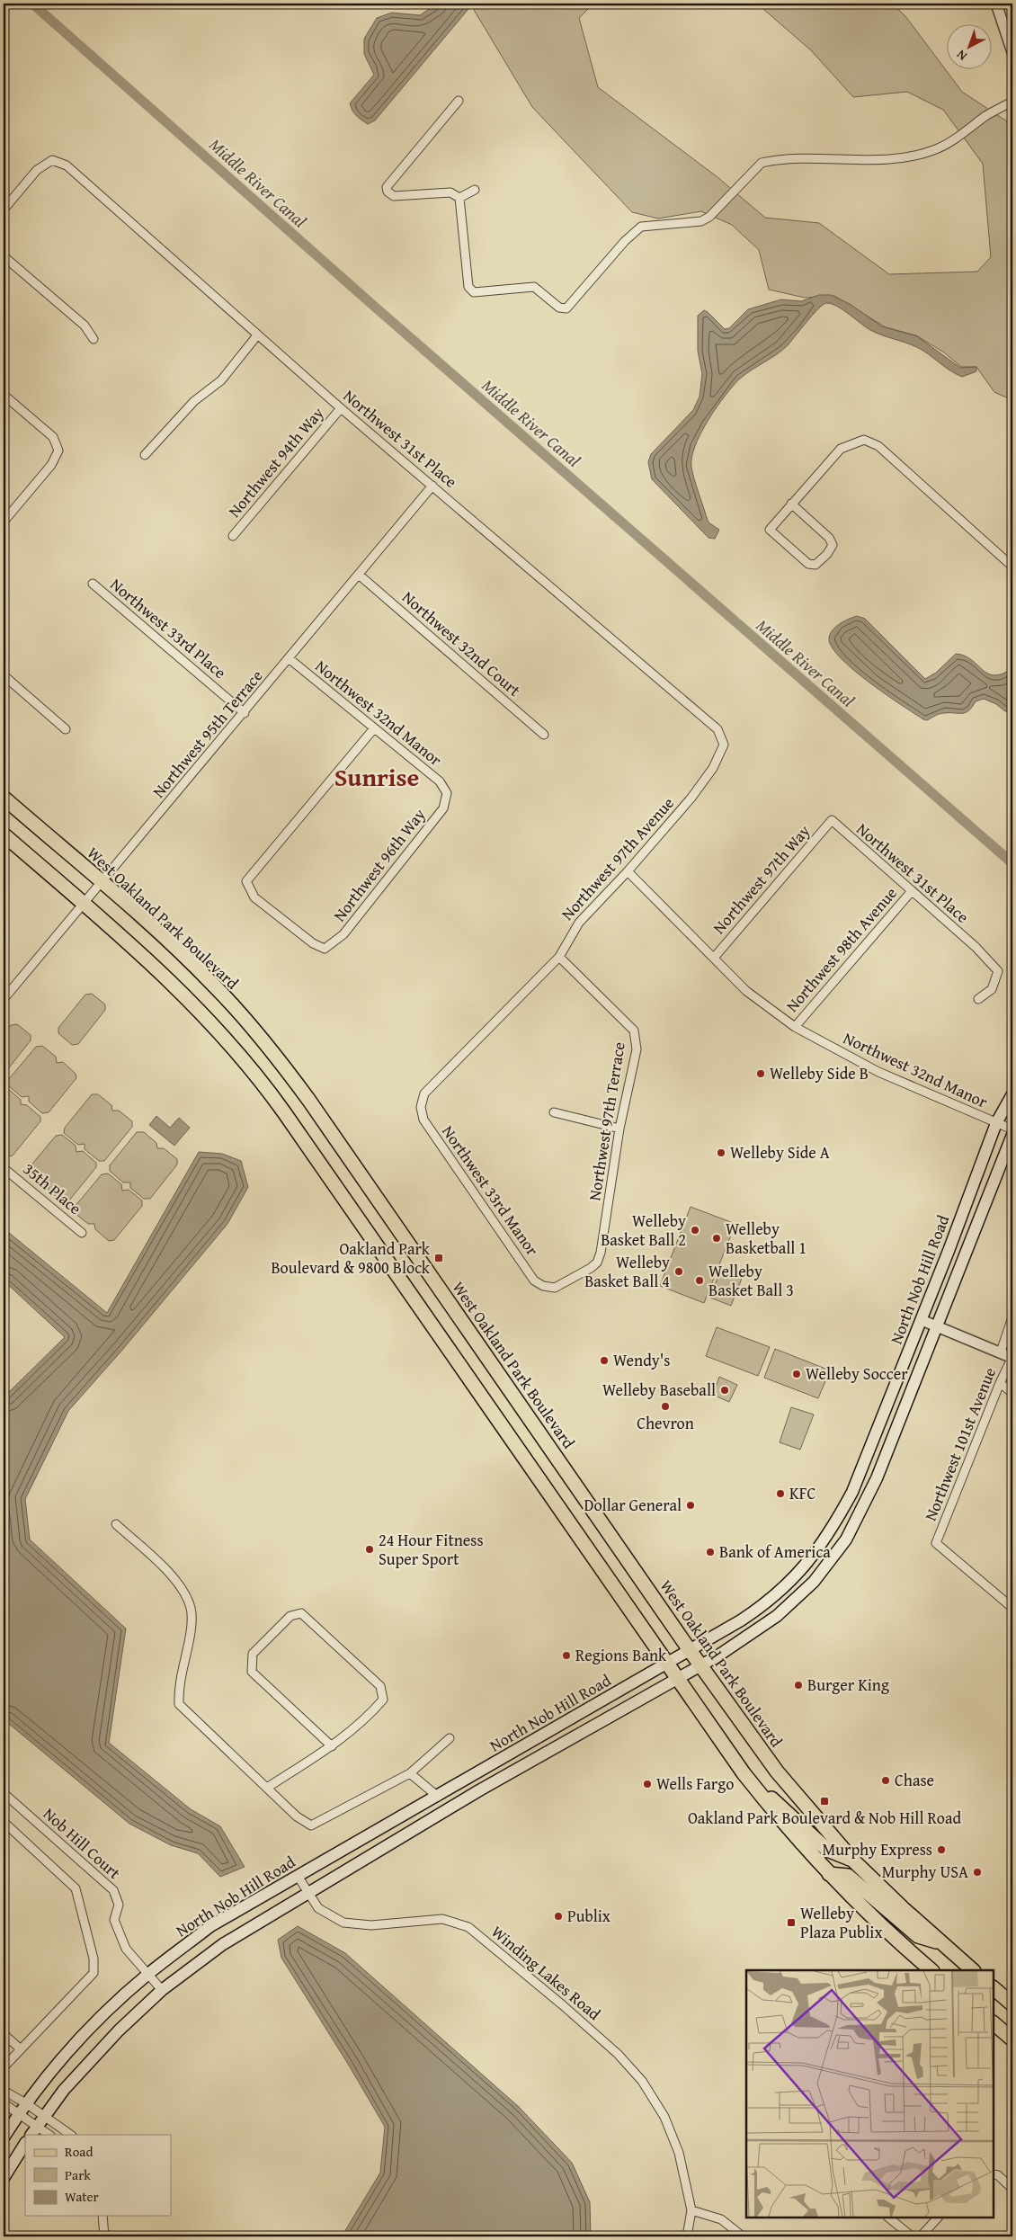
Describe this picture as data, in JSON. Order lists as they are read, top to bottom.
{
  "streets": {
    "main road": ["West Oakland Park Boulevard", "North Nob Hill Road"],
    "street": [
      "Northwest 31st Place",
      "Northwest 94th Way",
      "Northwest 33rd Place",
      "Northwest 32nd Court",
      "Northwest 32nd Manor",
      "Northwest 95th Terrace",
      "Northwest 97th Avenue",
      "Northwest 96th Way",
      "Northwest 97th Way",
      "Northwest 98th Avenue",
      "Northwest 97th Terrace",
      "35th Place",
      "Northwest 33rd Manor",
      "Northwest 101st Avenue",
      "Nob Hill Court",
      "Winding Lakes Road"
    ]
  },
  "crossings": [
    ["Northwest 31st Place", "Northwest 94th Way"],
    ["Northwest 31st Place", "Northwest 95th Terrace"],
    ["Northwest 31st Place", "Northwest 97th Avenue"],
    ["Northwest 31st Place", "Northwest 97th Way"],
    ["Northwest 31st Place", "Northwest 98th Avenue"],
    ["Northwest 33rd Place", "Northwest 95th Terrace"],
    ["Northwest 32nd Court", "Northwest 95th Terrace"],
    ["Northwest 32nd Manor", "Northwest 95th Terrace"],
    ["Northwest 32nd Manor", "Northwest 97th Avenue"],
    ["Northwest 32nd Manor", "Northwest 96th Way"],
    ["Northwest 32nd Manor", "Northwest 97th Way"],
    ["Northwest 32nd Manor", "Northwest 98th Avenue"],
    ["Northwest 32nd Manor", "North Nob Hill Road"],
    ["Northwest 95th Terrace", "West Oakland Park Boulevard"],
    ["Northwest 97th Avenue", "Northwest 97th Terrace"],
    ["Northwest 97th Avenue", "Northwest 33rd Manor"],
    ["West Oakland Park Boulevard", "North Nob Hill Road"],
    ["Northwest 97th Terrace", "Northwest 33rd Manor"],
    ["North Nob Hill Road", "Nob Hill Court"],
    ["North Nob Hill Road", "Winding Lakes Road"]
  ],
  "districts": ["Sunrise"],
  "water": ["Middle River Canal"],
  "places": {
    "other": [
      "Welleby Side B",
      "Welleby Side A",
      "Welleby Basket Ball 2",
      "Welleby Basketball 1",
      "Welleby Basket Ball 4",
      "Welleby Basket Ball 3",
      "Wendy's",
      "Welleby Soccer",
      "Welleby Baseball",
      "Chevron",
      "KFC",
      "Dollar General",
      "24 Hour Fitness Super Sport",
      "Bank of America",
      "Regions Bank",
      "Burger King",
      "Chase",
      "Wells Fargo",
      "Murphy Express",
      "Murphy USA",
      "Publix"
    ],
    "transit": ["Oakland Park Boulevard & 9800 Block", "Oakland Park Boulevard & Nob Hill Road", "Welleby Plaza Publix"]
  },
  "legend": ["Road", "Park", "Water"],
  "north": "bottom left"
}
